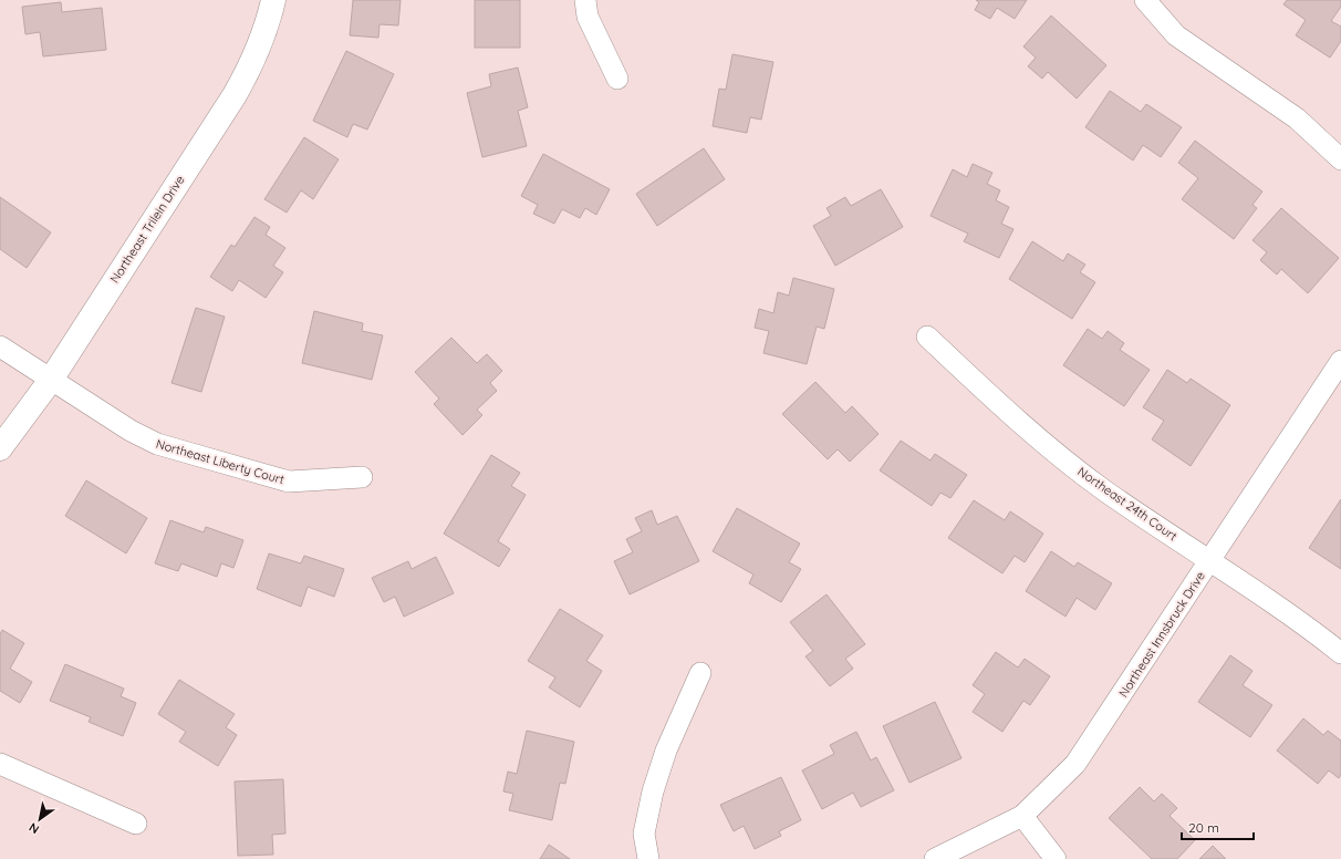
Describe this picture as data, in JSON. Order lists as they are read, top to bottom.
{
  "streets": {
    "street": [
      "Northeast Trilein Drive",
      "Northeast Liberty Court",
      "Northeast 24th Court",
      "Northeast Innsbruck Drive"
    ]
  },
  "crossings": [
    ["Northeast Trilein Drive", "Northeast Liberty Court"],
    ["Northeast 24th Court", "Northeast Innsbruck Drive"]
  ],
  "scale_bar": "20 m",
  "north": "bottom left"
}
